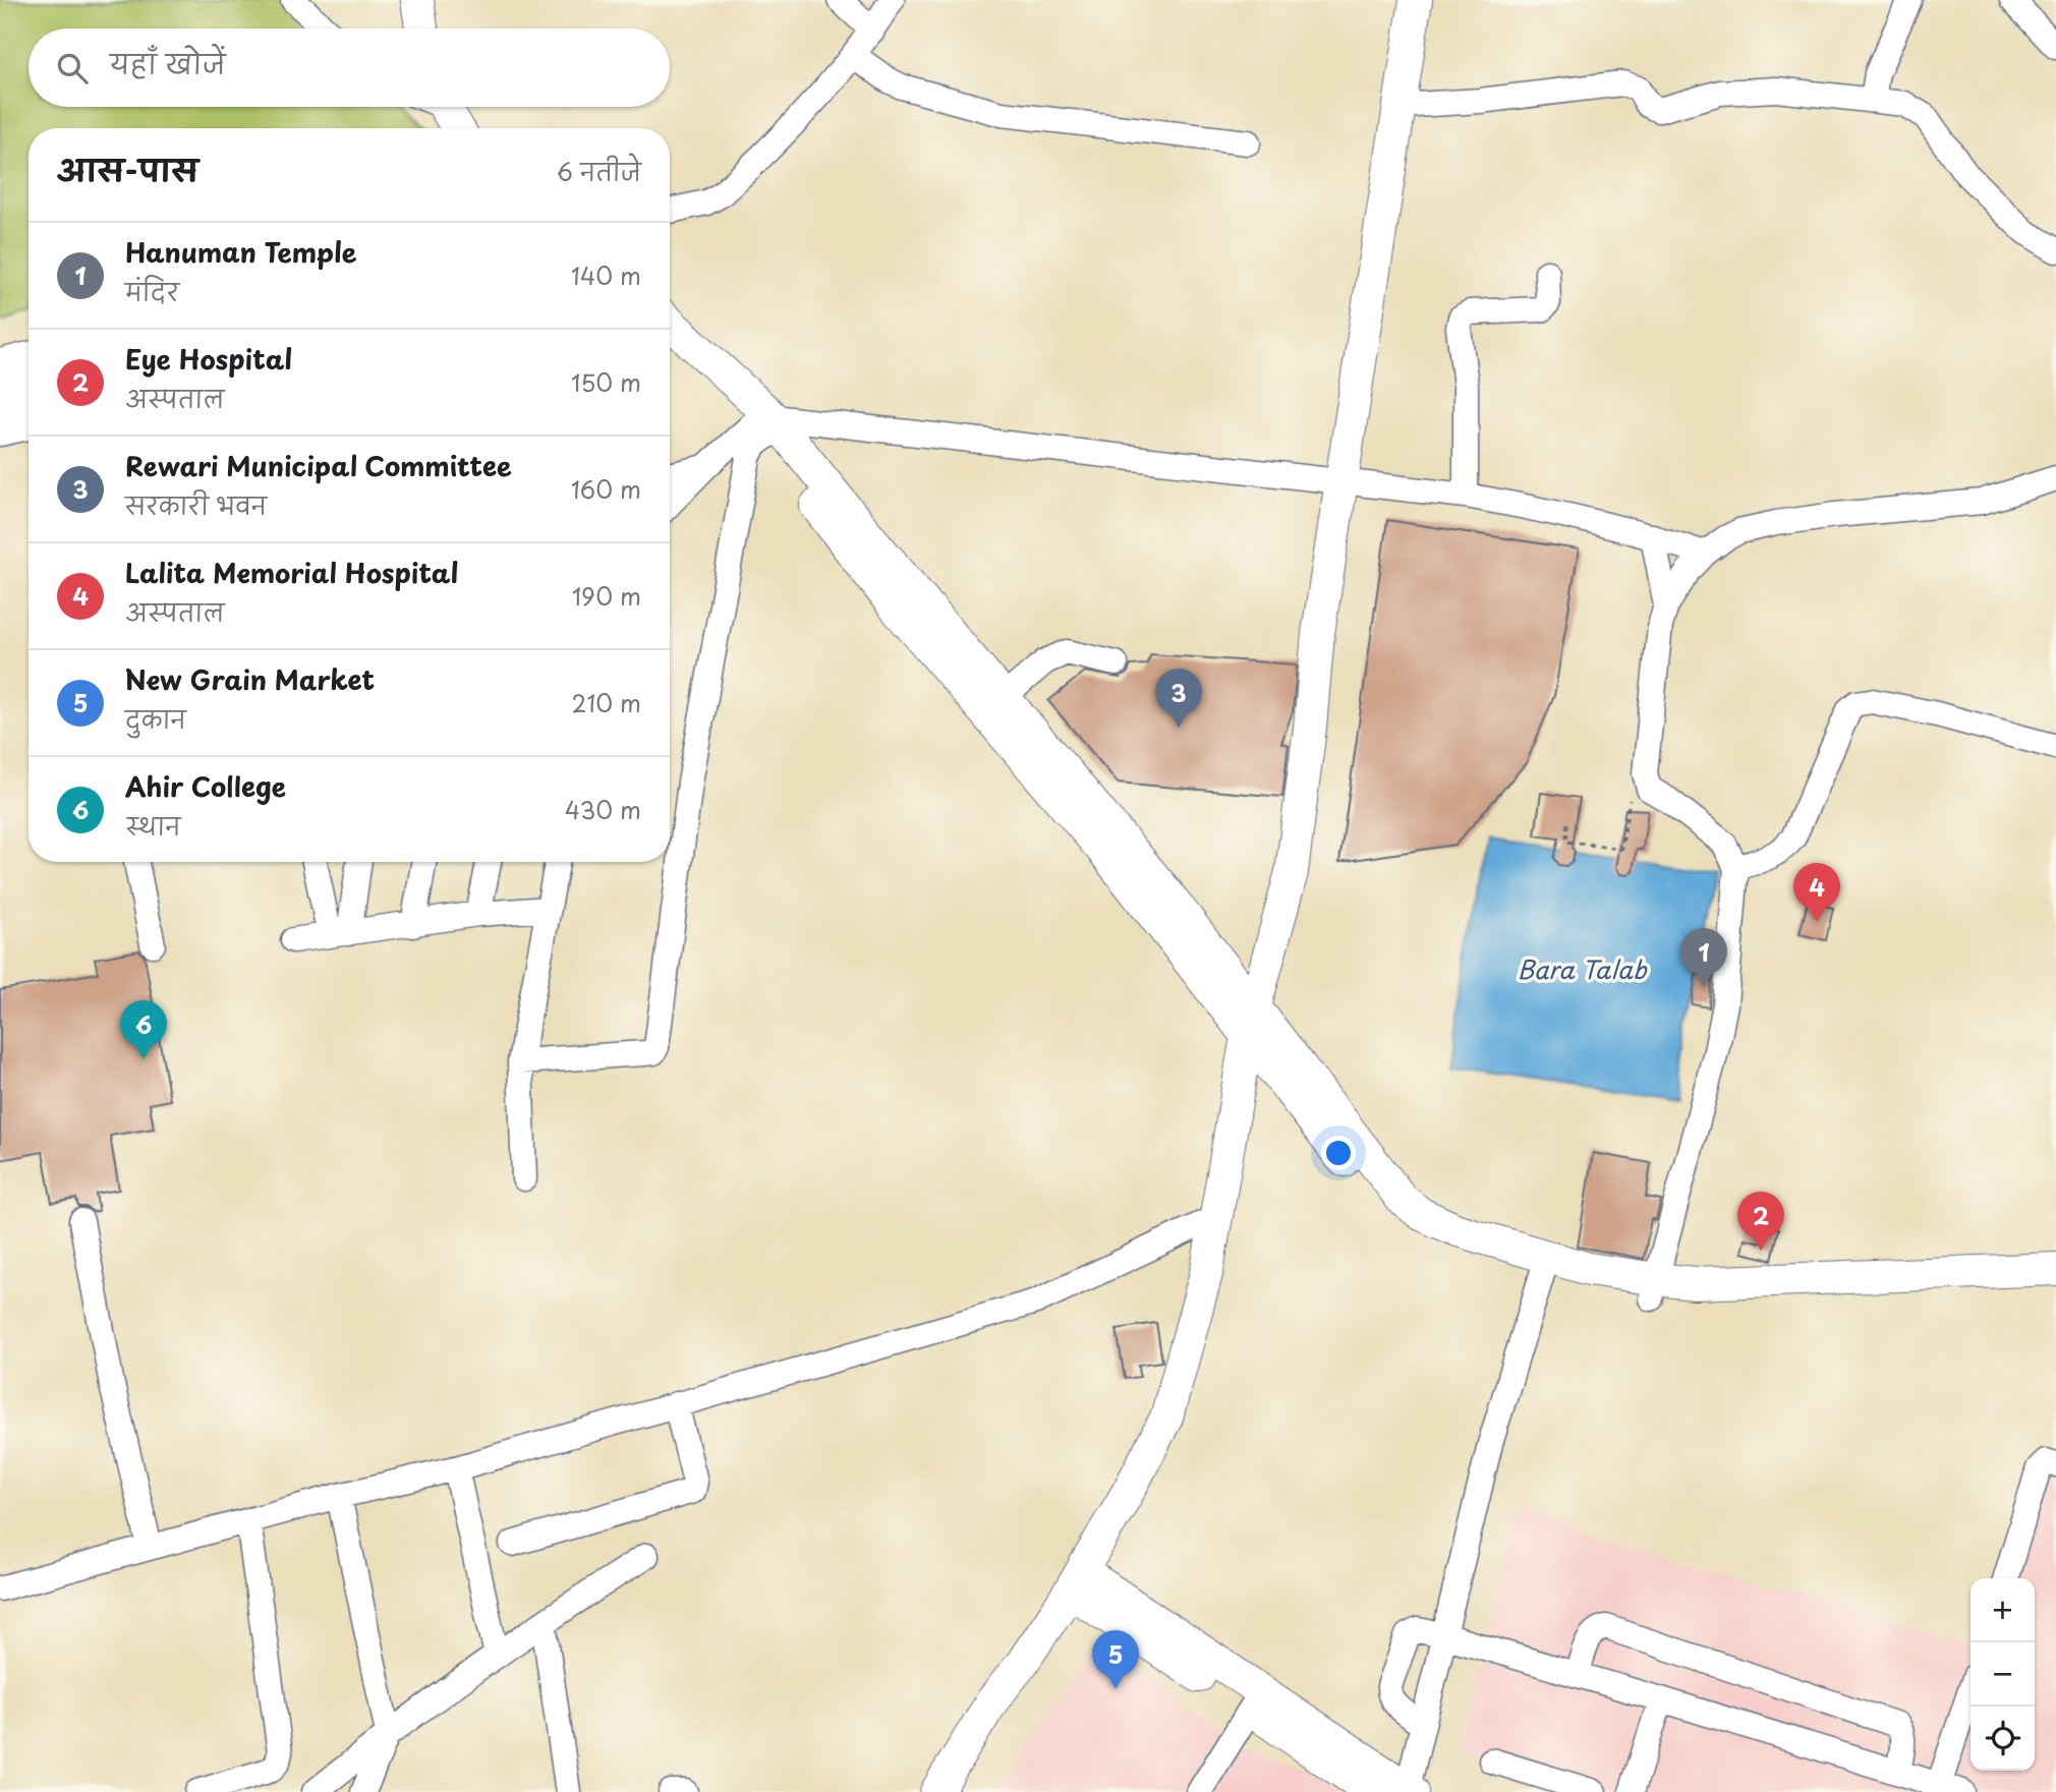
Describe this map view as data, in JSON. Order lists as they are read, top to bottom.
{
  "water": ["Bara Talab"],
  "page": {
    "search": "यहाँ खोजें",
    "heading": ["आस-पास", "6 नतीजे"],
    "list": [
      {
        "mark": "1",
        "name": "Hanuman Temple",
        "note": "मंदिर",
        "value": "140 m"
      },
      {
        "mark": "2",
        "name": "Eye Hospital",
        "note": "अस्पताल",
        "value": "150 m"
      },
      {
        "mark": "3",
        "name": "Rewari Municipal Committee",
        "note": "सरकारी भवन",
        "value": "160 m"
      },
      {
        "mark": "4",
        "name": "Lalita Memorial Hospital",
        "note": "अस्पताल",
        "value": "190 m"
      },
      {
        "mark": "5",
        "name": "New Grain Market",
        "note": "दुकान",
        "value": "210 m"
      },
      {
        "mark": "6",
        "name": "Ahir College",
        "note": "स्थान",
        "value": "430 m"
      }
    ],
    "pins": [
      "3",
      "4",
      "1",
      "6",
      "2",
      "5"
    ],
    "map_buttons": ["+", "−"]
  }
}
